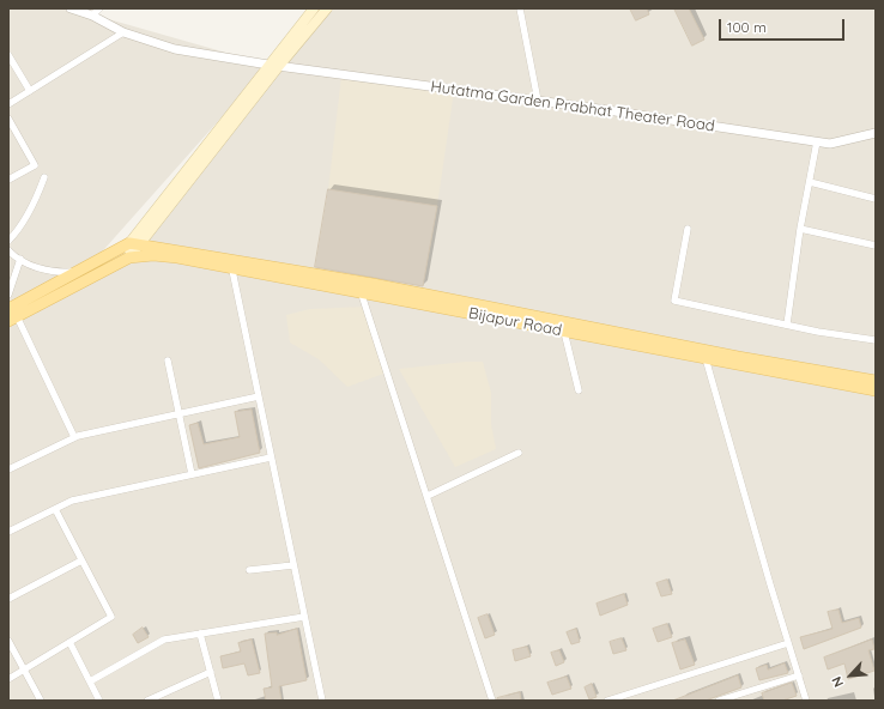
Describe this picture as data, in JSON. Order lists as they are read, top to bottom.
{
  "streets": {
    "main road": ["Bijapur Road"],
    "street": ["Hutatma Garden Prabhat Theater Road"]
  },
  "scale_bar": "100 m",
  "north": "bottom left"
}
